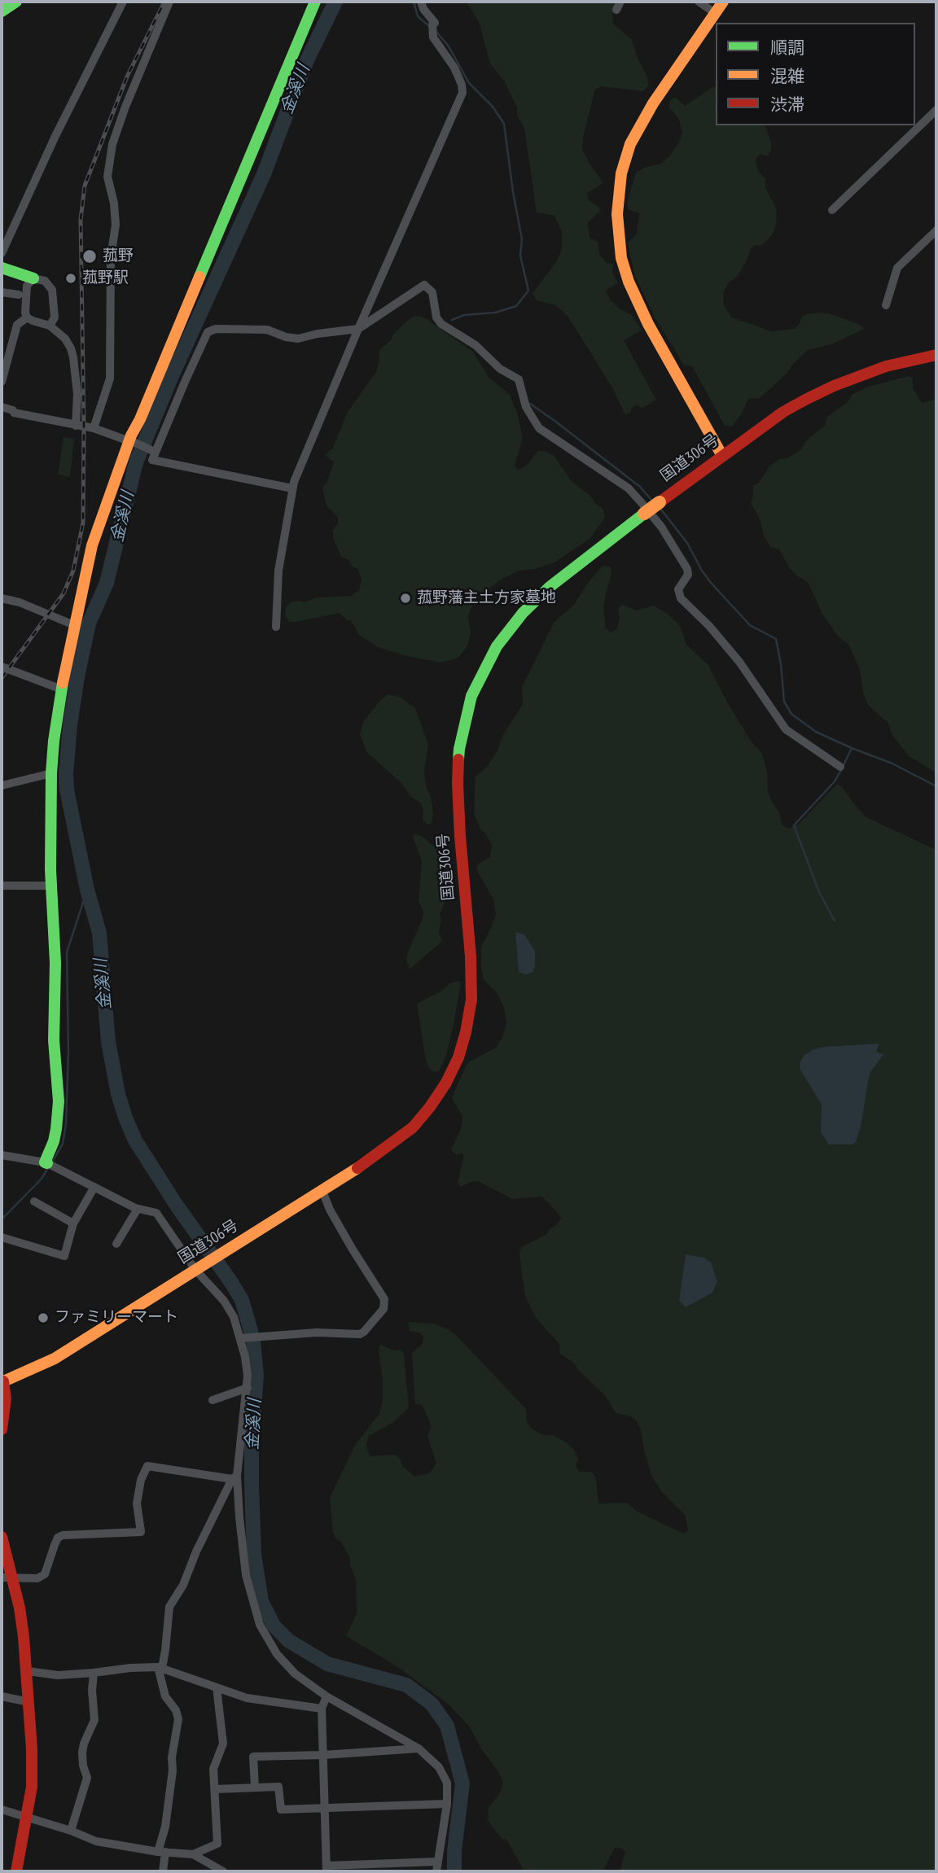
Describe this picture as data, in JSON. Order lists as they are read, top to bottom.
{
  "streets": {
    "main road": ["国道306号"]
  },
  "water": ["金溪川"],
  "places": [
    "菰野",
    "菰野駅",
    "菰野藩主土方家墓地",
    "ファミリーマート"
  ],
  "legend": ["順調", "混雑", "渋滞"]
}
